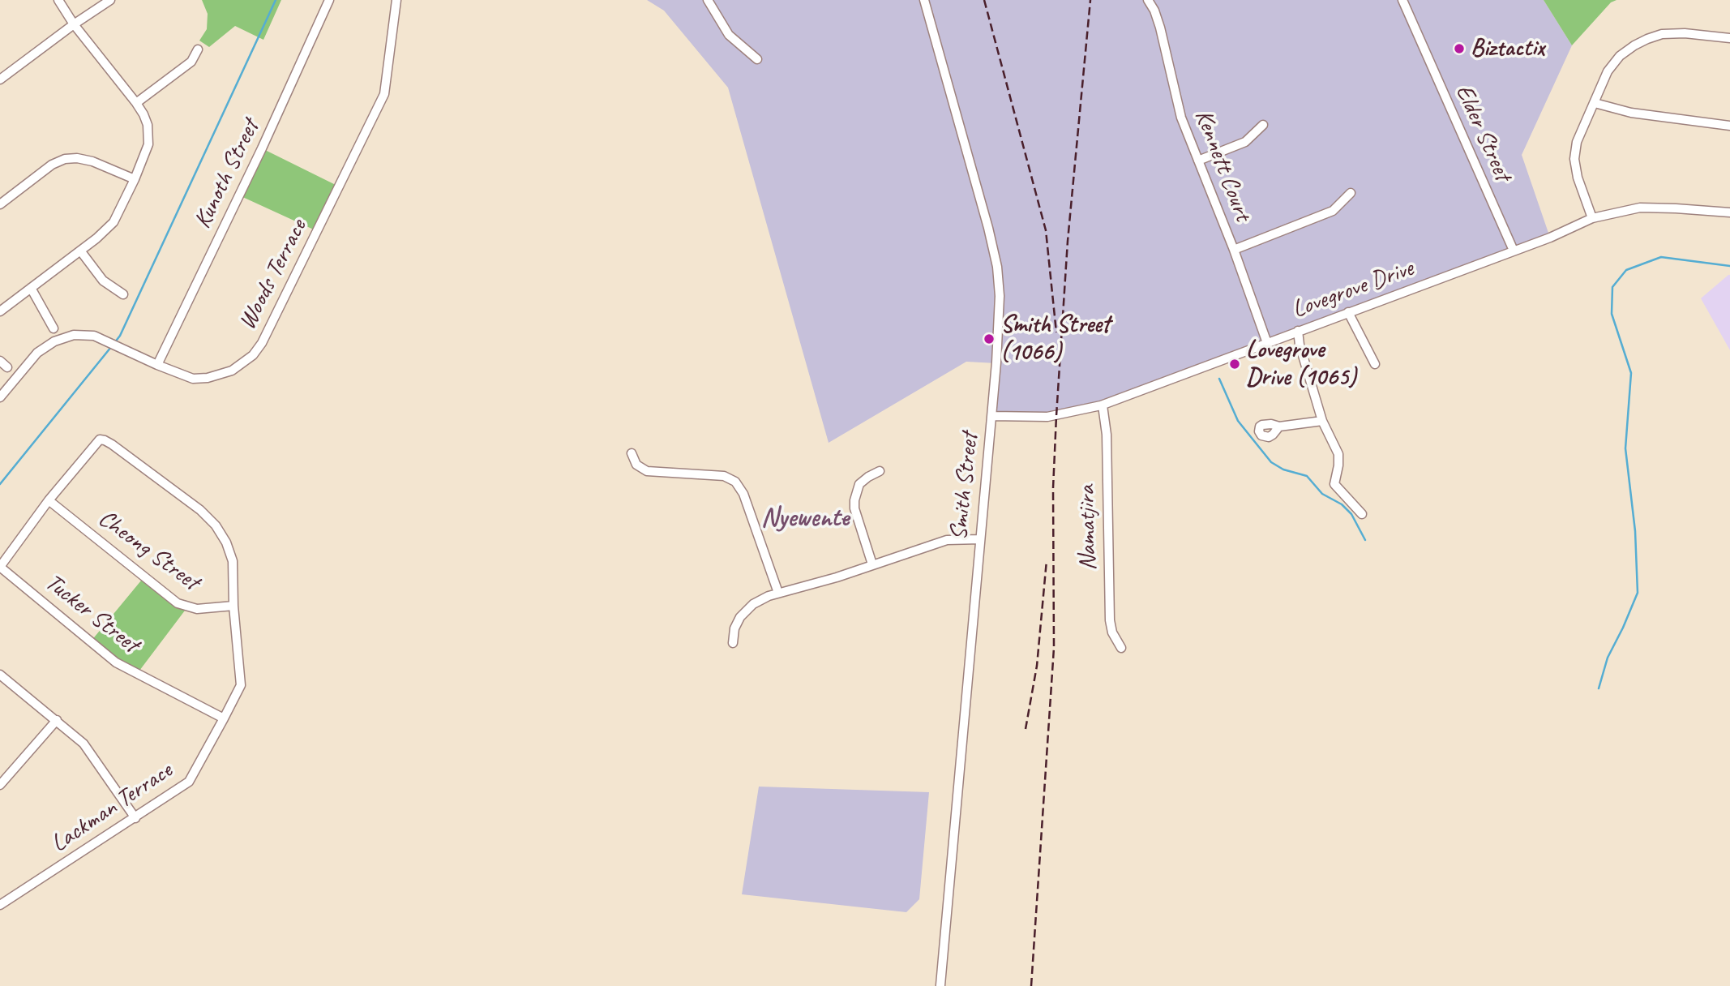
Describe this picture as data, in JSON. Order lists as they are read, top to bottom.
{
  "streets": {
    "street": [
      "Elder Street",
      "Kennett Court",
      "Kunoth Street",
      "Woods Terrace",
      "Lovegrove Drive",
      "Smith Street",
      "Namatjira",
      "Cheong Street",
      "Tucker Street",
      "Lackman Terrace"
    ]
  },
  "crossings": [
    ["Elder Street", "Lovegrove Drive"],
    ["Kennett Court", "Lovegrove Drive"],
    ["Kunoth Street", "Woods Terrace"],
    ["Lovegrove Drive", "Smith Street"],
    ["Lovegrove Drive", "Namatjira"],
    ["Cheong Street", "Lackman Terrace"],
    ["Tucker Street", "Lackman Terrace"]
  ],
  "districts": ["Nyewente"],
  "places": ["Biztactix", "Smith Street (1066)", "Lovegrove Drive (1065)"]
}
